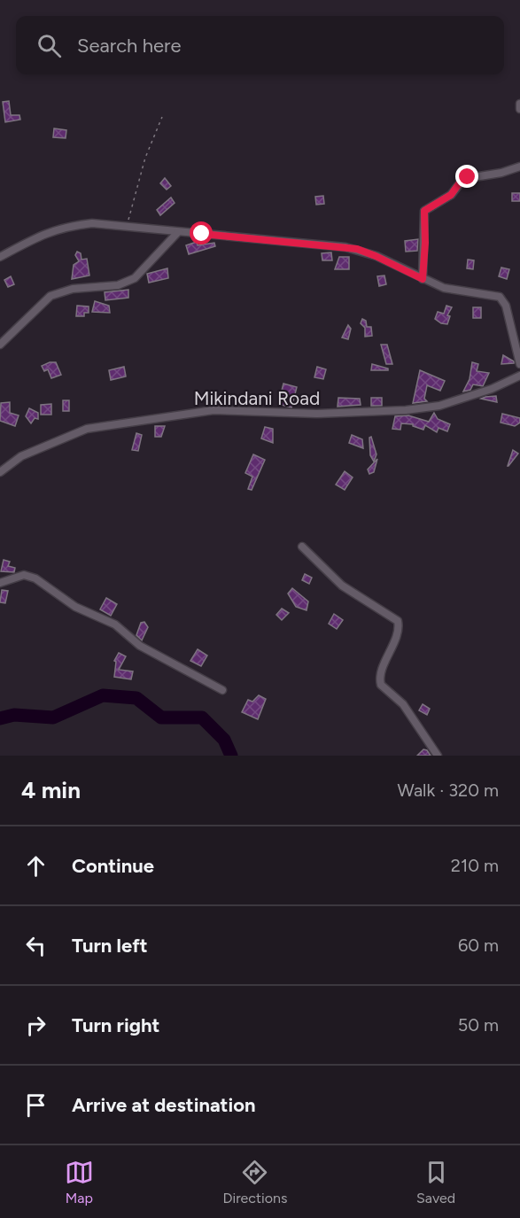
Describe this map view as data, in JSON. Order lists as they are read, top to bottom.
{
  "streets": {
    "street": ["Mikindani Road"]
  },
  "page": {
    "search": "Search here",
    "heading": ["4 min", "Walk · 320 m"],
    "list": [
      ["Continue", "210 m"],
      ["Turn left", "60 m"],
      ["Turn right", "50 m"],
      "Arrive at destination"
    ],
    "nav": ["Map", "Directions", "Saved"]
  }
}
